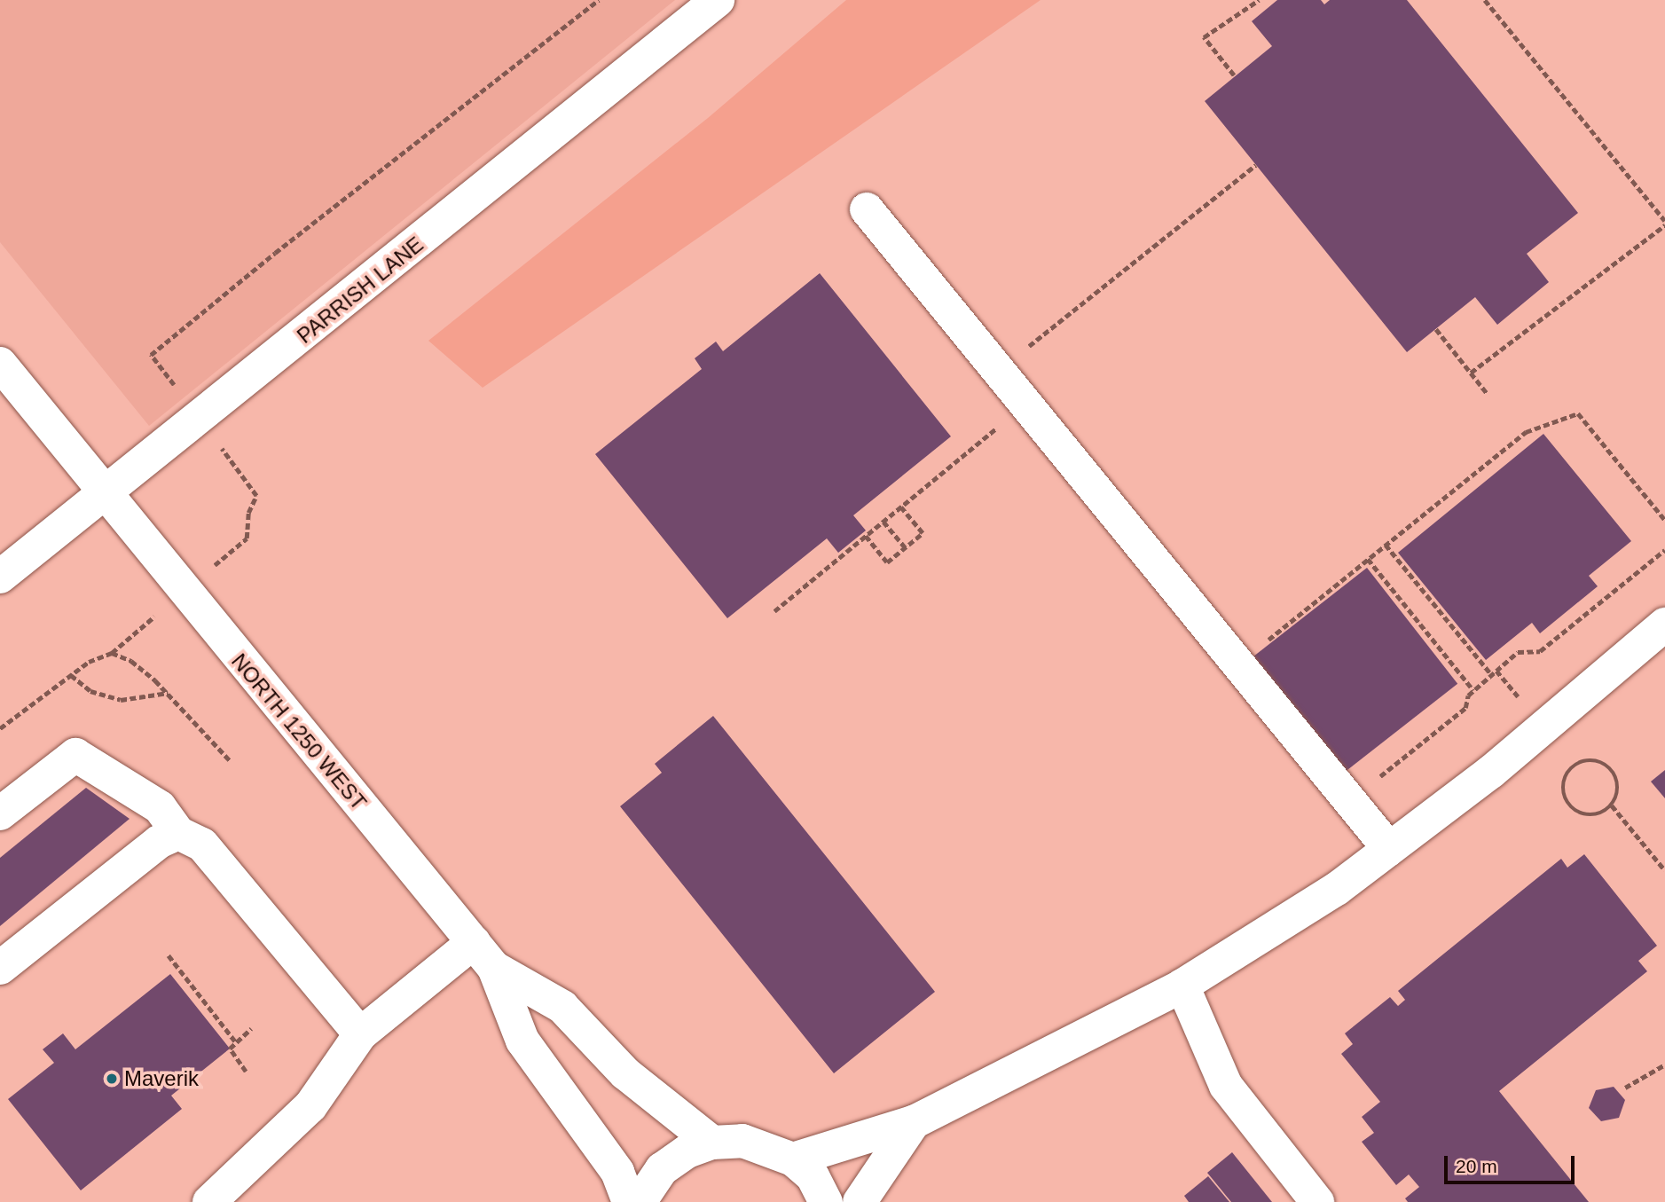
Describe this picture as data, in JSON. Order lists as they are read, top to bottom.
{
  "streets": {
    "street": ["PARRISH LANE", "NORTH 1250 WEST"]
  },
  "crossings": [
    ["PARRISH LANE", "NORTH 1250 WEST"]
  ],
  "places": ["Maverik"],
  "scale_bar": "20 m"
}
